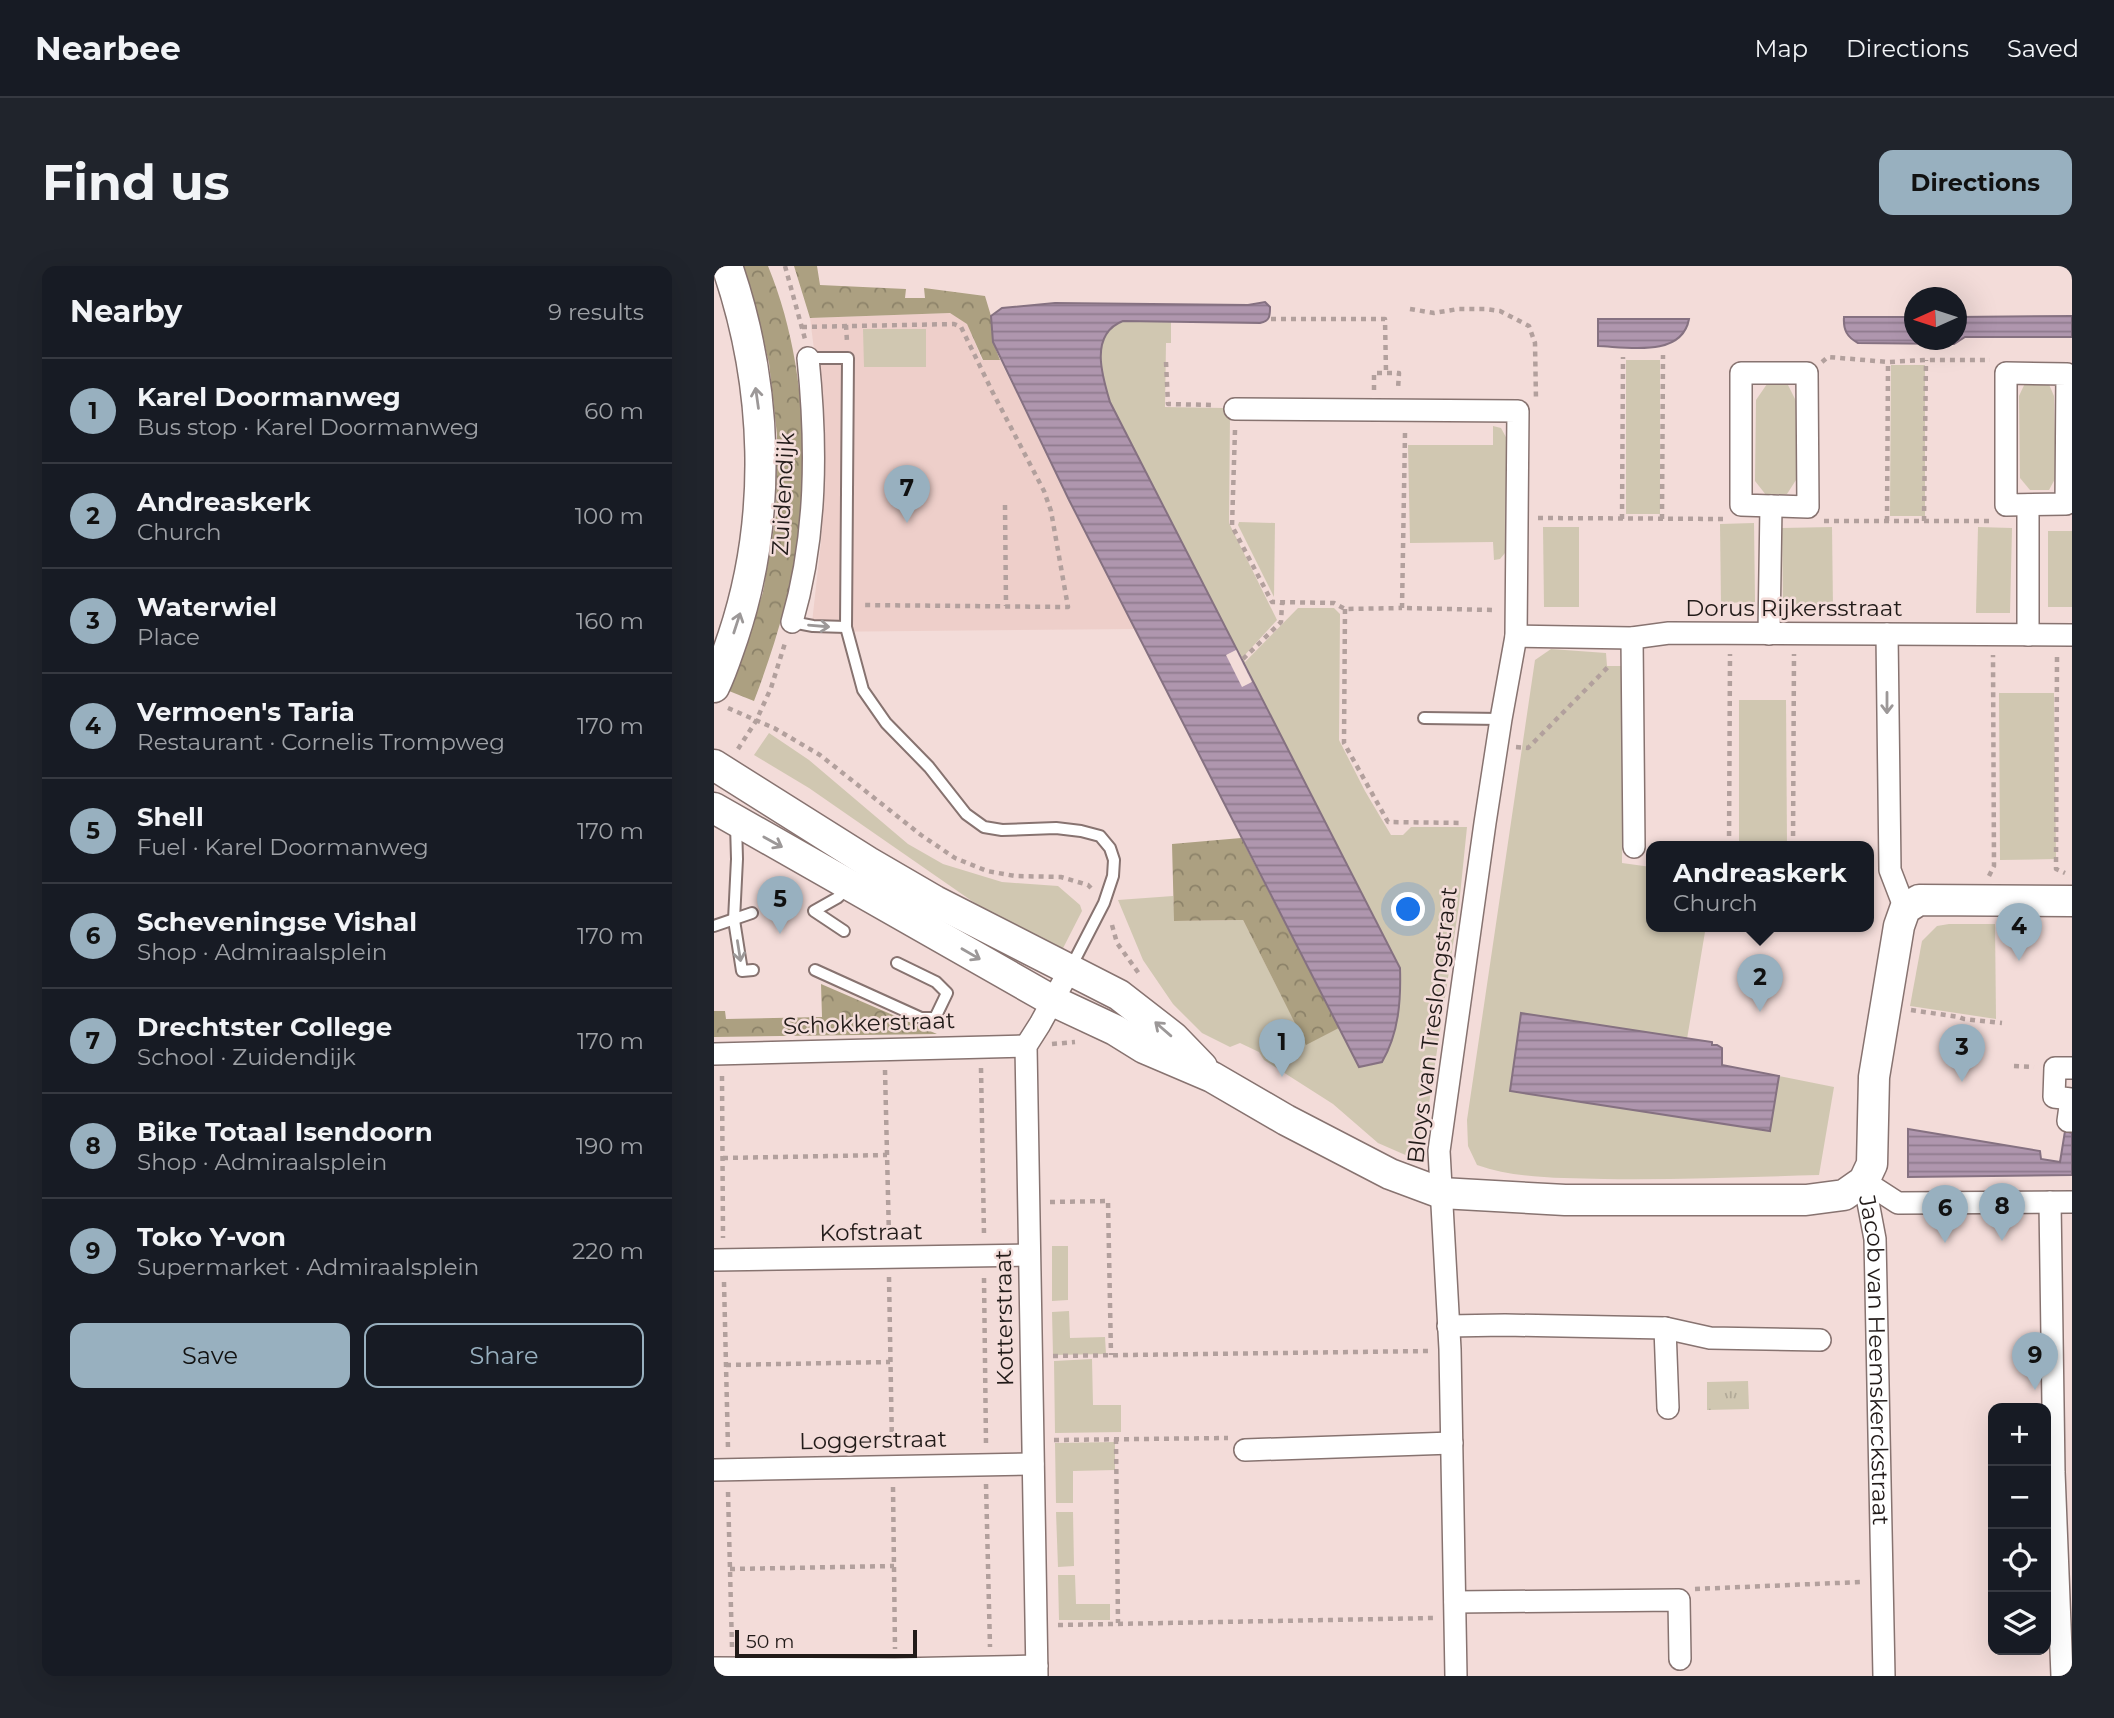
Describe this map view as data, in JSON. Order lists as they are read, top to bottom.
{
  "streets": {
    "street": [
      "Zuidendijk",
      "Dorus Rijkersstraat",
      "Schokkerstraat",
      "Bloys van Treslongstraat",
      "Kofstraat",
      "Kotterstraat",
      "Jacob van Heemskerckstraat",
      "Loggerstraat"
    ]
  },
  "crossings": [
    ["Dorus Rijkersstraat", "Bloys van Treslongstraat"],
    ["Schokkerstraat", "Kotterstraat"],
    ["Kofstraat", "Kotterstraat"],
    ["Kotterstraat", "Loggerstraat"]
  ],
  "scale_bar": "50 m",
  "north": "left",
  "page": {
    "header": "Nearbee",
    "nav": ["Map", "Directions", "Saved"],
    "buttons": [
      "Directions",
      ["Save", "Share"]
    ],
    "title": "Find us",
    "heading": ["Nearby", "9 results"],
    "list": [
      {
        "mark": "1",
        "name": "Karel Doormanweg",
        "note": "Bus stop · Karel Doormanweg",
        "value": "60 m"
      },
      {
        "mark": "2",
        "name": "Andreaskerk",
        "note": "Church",
        "value": "100 m"
      },
      {
        "mark": "3",
        "name": "Waterwiel",
        "note": "Place",
        "value": "160 m"
      },
      {
        "mark": "4",
        "name": "Vermoen's Taria",
        "note": "Restaurant · Cornelis Trompweg",
        "value": "170 m"
      },
      {
        "mark": "5",
        "name": "Shell",
        "note": "Fuel · Karel Doormanweg",
        "value": "170 m"
      },
      {
        "mark": "6",
        "name": "Scheveningse Vishal",
        "note": "Shop · Admiraalsplein",
        "value": "170 m"
      },
      {
        "mark": "7",
        "name": "Drechtster College",
        "note": "School · Zuidendijk",
        "value": "170 m"
      },
      {
        "mark": "8",
        "name": "Bike Totaal Isendoorn",
        "note": "Shop · Admiraalsplein",
        "value": "190 m"
      },
      {
        "mark": "9",
        "name": "Toko Y-von",
        "note": "Supermarket · Admiraalsplein",
        "value": "220 m"
      }
    ],
    "pins": [
      "7",
      "5",
      "4",
      "2",
      "1",
      "3",
      "8",
      "6",
      "9"
    ],
    "popup": ["Andreaskerk", "Church"],
    "map_buttons": ["+", "−"],
    "scale": "50 m"
  }
}
